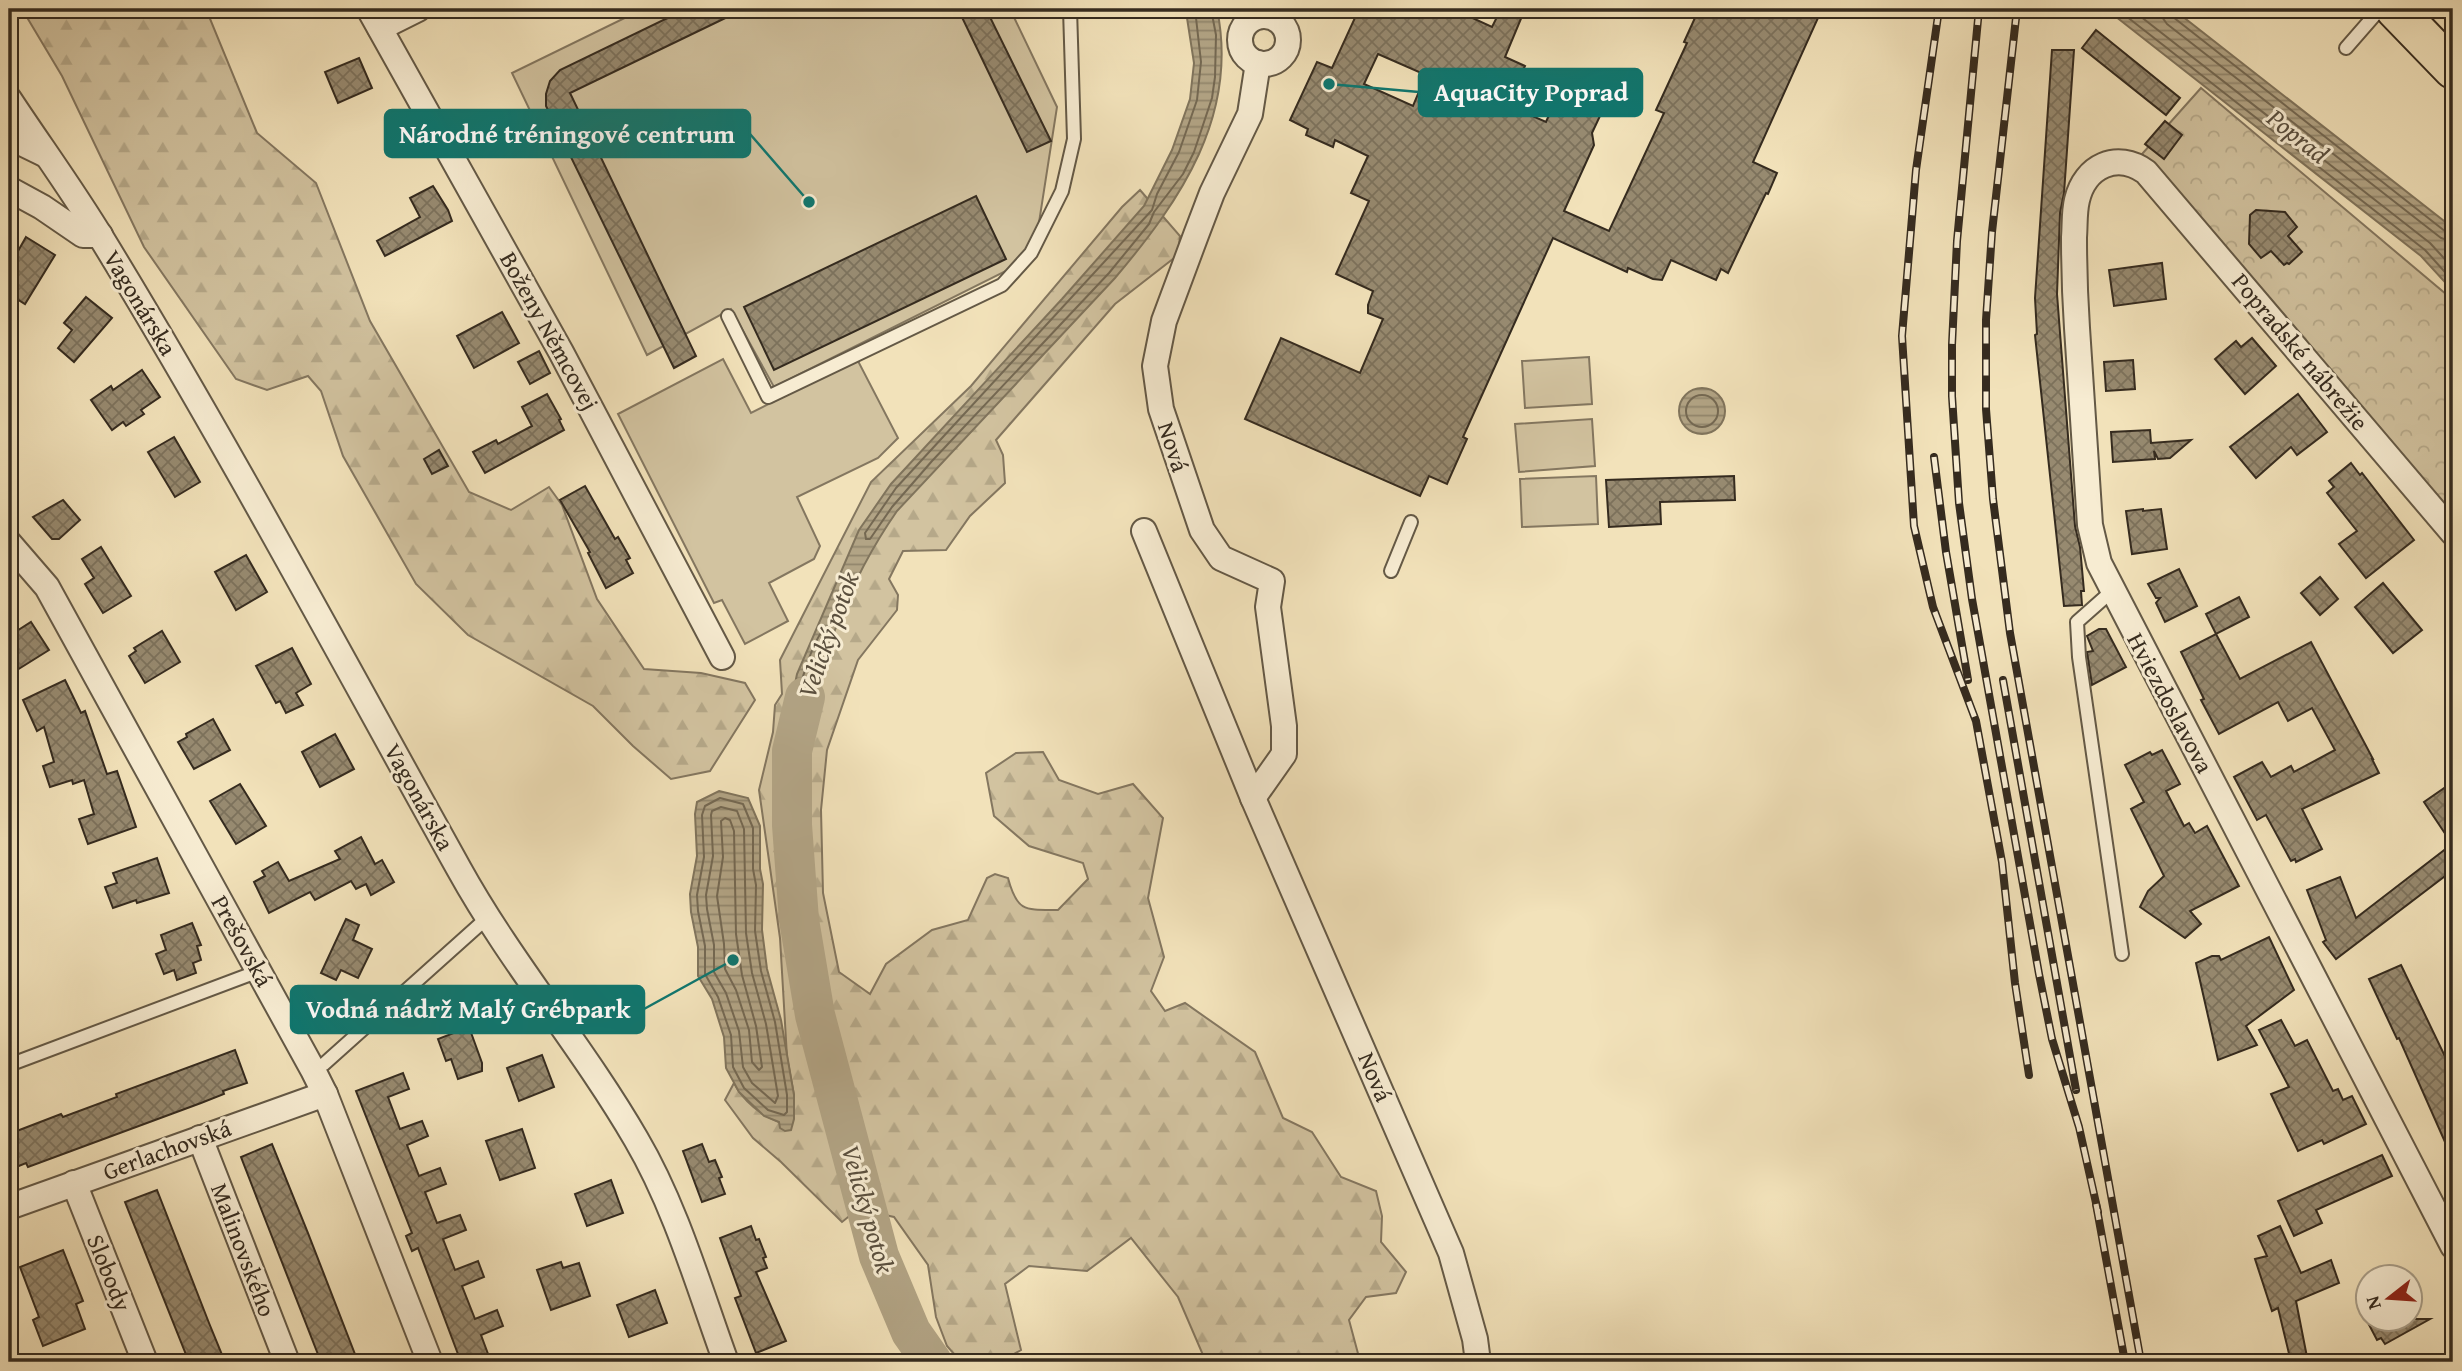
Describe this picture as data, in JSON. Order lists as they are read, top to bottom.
{
  "streets": {
    "street": [
      "Vagonárska",
      "Boženy Němcovej",
      "Popradské nábrežie",
      "Nová",
      "Hviezdoslavova",
      "Prešovská",
      "Gerlachovská",
      "Malinovského",
      "Slobody"
    ]
  },
  "crossings": [
    ["Popradské nábrežie", "Hviezdoslavova"],
    ["Prešovská", "Gerlachovská"],
    ["Gerlachovská", "Malinovského"],
    ["Gerlachovská", "Slobody"]
  ],
  "water": ["Poprad", "Velický potok"],
  "places": ["AquaCity Poprad", "Národné tréningové centrum", "Vodná nádrž Malý Grébpark"],
  "north": "left"
}
